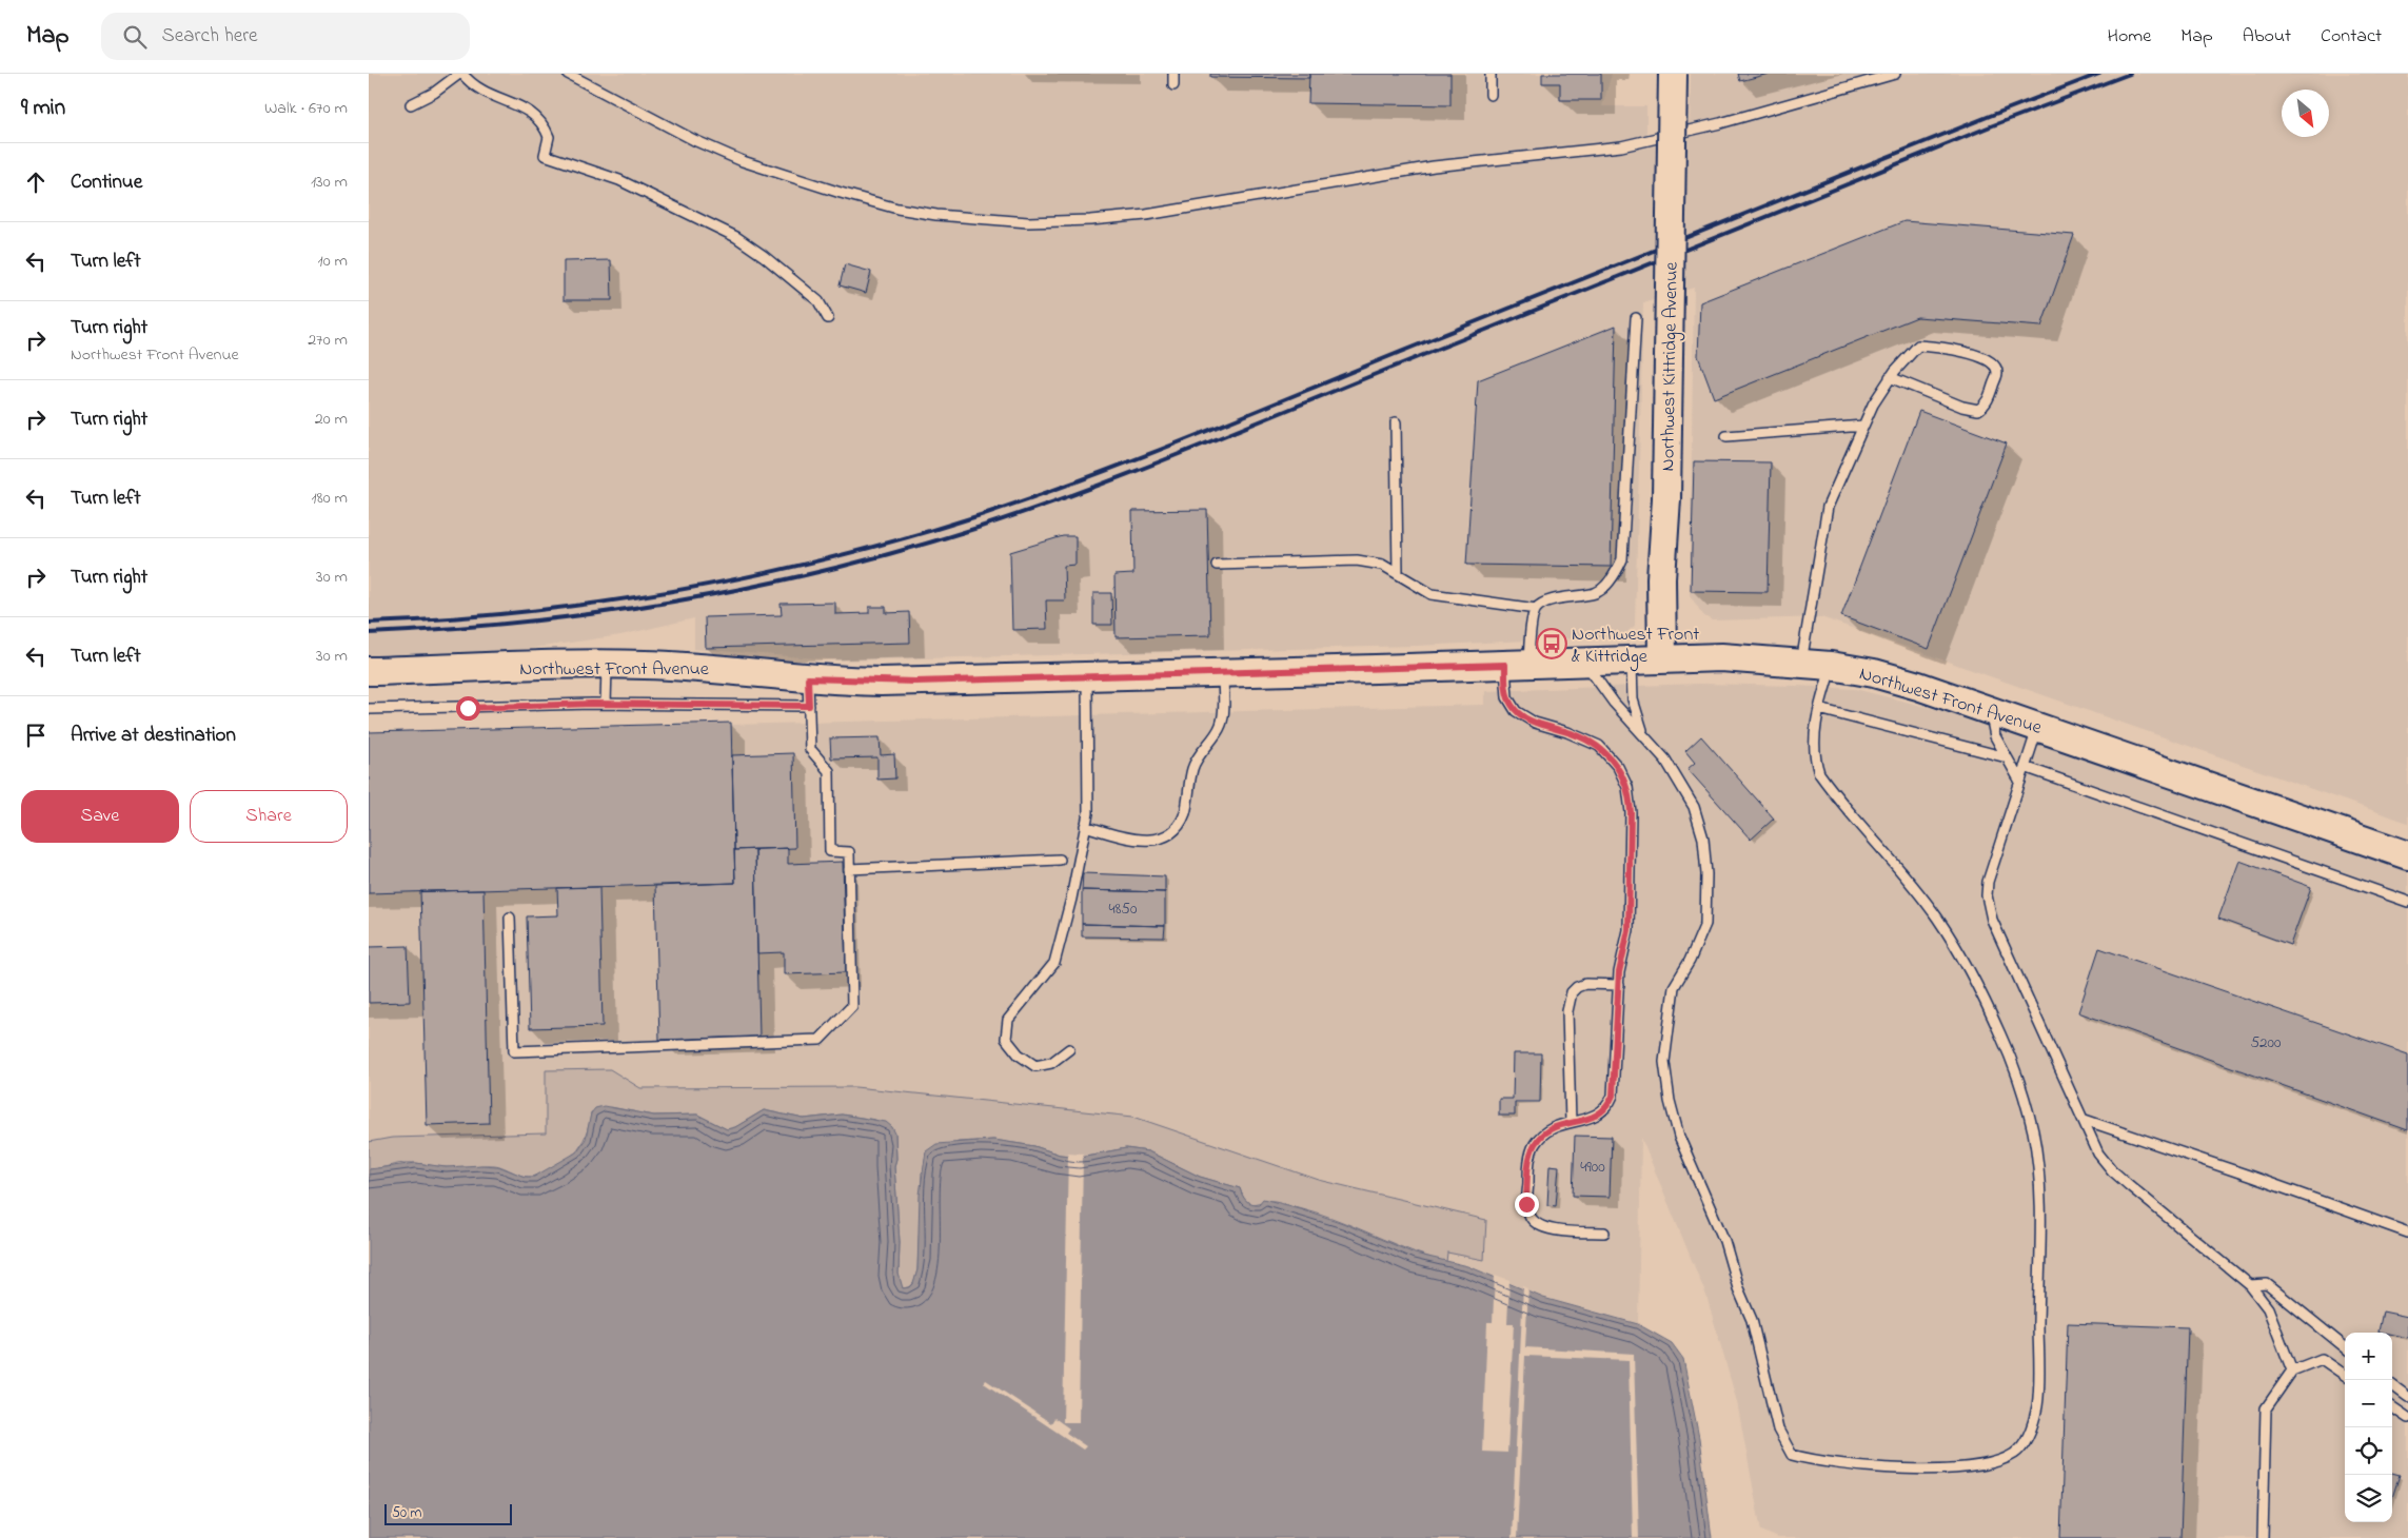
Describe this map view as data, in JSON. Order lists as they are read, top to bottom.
{
  "streets": {
    "main road": ["Northwest Kittridge Avenue", "Northwest Front Avenue"]
  },
  "crossings": [
    ["Northwest Kittridge Avenue", "Northwest Front Avenue"]
  ],
  "places": {
    "bus stop": ["Northwest Front & Kittridge"]
  },
  "house_numbers": ["4850", "5200", "4900"],
  "scale_bar": "50 m",
  "north": "bottom right",
  "page": {
    "header": "Map",
    "search": "Search here",
    "nav": [
      "Home",
      "Map",
      "About",
      "Contact"
    ],
    "heading": ["9 min", "Walk · 670 m"],
    "list": [
      ["Continue", "130 m"],
      ["Turn left", "10 m"],
      ["Turn right", "Northwest Front Avenue", "270 m"],
      ["Turn right", "20 m"],
      ["Turn left", "180 m"],
      ["Turn right", "30 m"],
      ["Turn left", "30 m"],
      "Arrive at destination"
    ],
    "buttons": ["Save", "Share"],
    "map_buttons": ["+", "−"],
    "scale": "50 m"
  }
}
